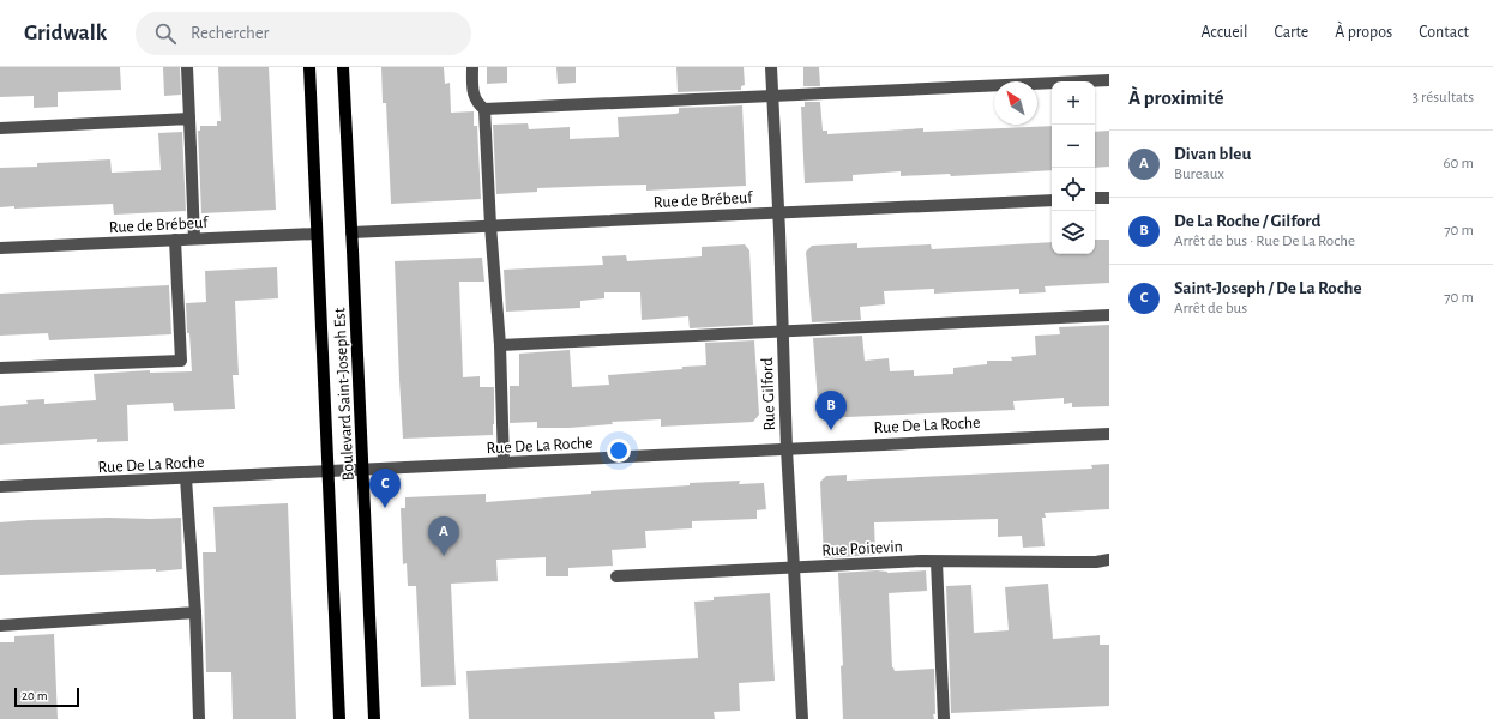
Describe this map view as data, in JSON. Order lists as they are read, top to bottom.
{
  "streets": {
    "main road": ["Boulevard Saint-Joseph Est"],
    "street": [
      "Rue de Brébeuf",
      "Rue Gilford",
      "Rue De La Roche",
      "Rue Poitevin"
    ]
  },
  "crossings": [
    ["Rue de Brébeuf", "Boulevard Saint-Joseph Est"],
    ["Rue de Brébeuf", "Rue Gilford"],
    ["Boulevard Saint-Joseph Est", "Rue De La Roche"],
    ["Rue Gilford", "Rue De La Roche"],
    ["Rue Gilford", "Rue Poitevin"]
  ],
  "scale_bar": "20 m",
  "north": "top left",
  "page": {
    "header": "Gridwalk",
    "search": "Rechercher",
    "nav": [
      "Accueil",
      "Carte",
      "À propos",
      "Contact"
    ],
    "heading": ["À proximité", "3 résultats"],
    "map_buttons": ["+", "−"],
    "list": [
      {
        "mark": "A",
        "name": "Divan bleu",
        "note": "Bureaux",
        "value": "60 m"
      },
      {
        "mark": "B",
        "name": "De La Roche / Gilford",
        "note": "Arrêt de bus · Rue De La Roche",
        "value": "70 m"
      },
      {
        "mark": "C",
        "name": "Saint-Joseph / De La Roche",
        "note": "Arrêt de bus",
        "value": "70 m"
      }
    ],
    "pins": ["B", "C", "A"],
    "scale": "20 m"
  }
}
